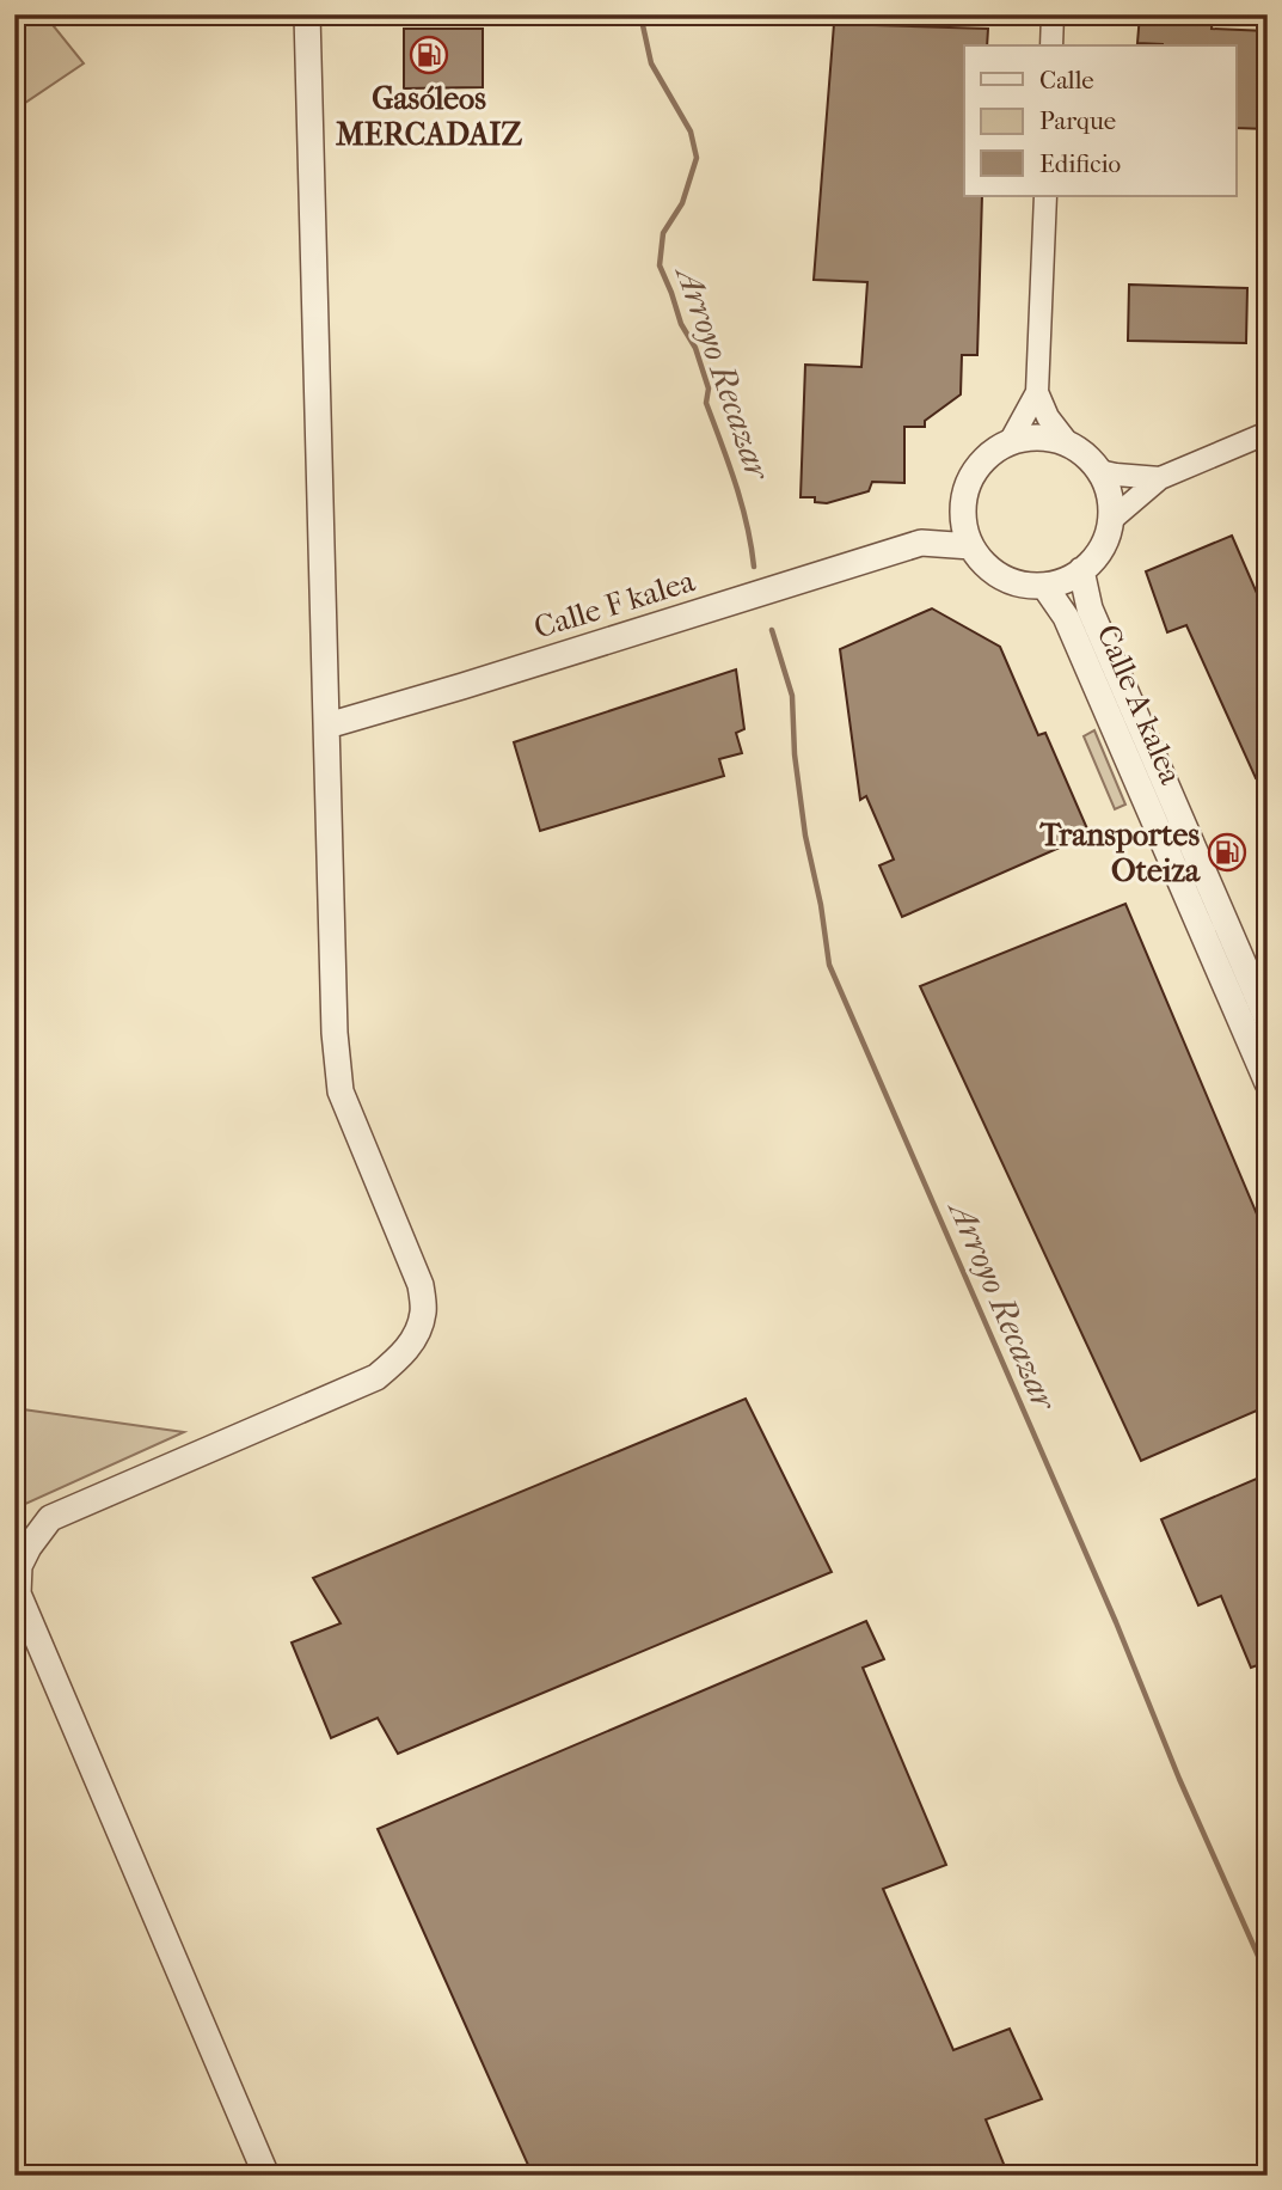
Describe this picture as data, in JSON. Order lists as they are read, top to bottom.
{
  "streets": {
    "street": ["Calle F kalea", "Calle A kalea"]
  },
  "crossings": [
    ["Calle F kalea", "Calle A kalea"]
  ],
  "water": ["Arroyo Recazar"],
  "places": {
    "fuel station": ["Gasóleos MERCADAIZ", "Transportes Oteiza"]
  },
  "legend": ["Calle", "Parque", "Edificio"]
}
